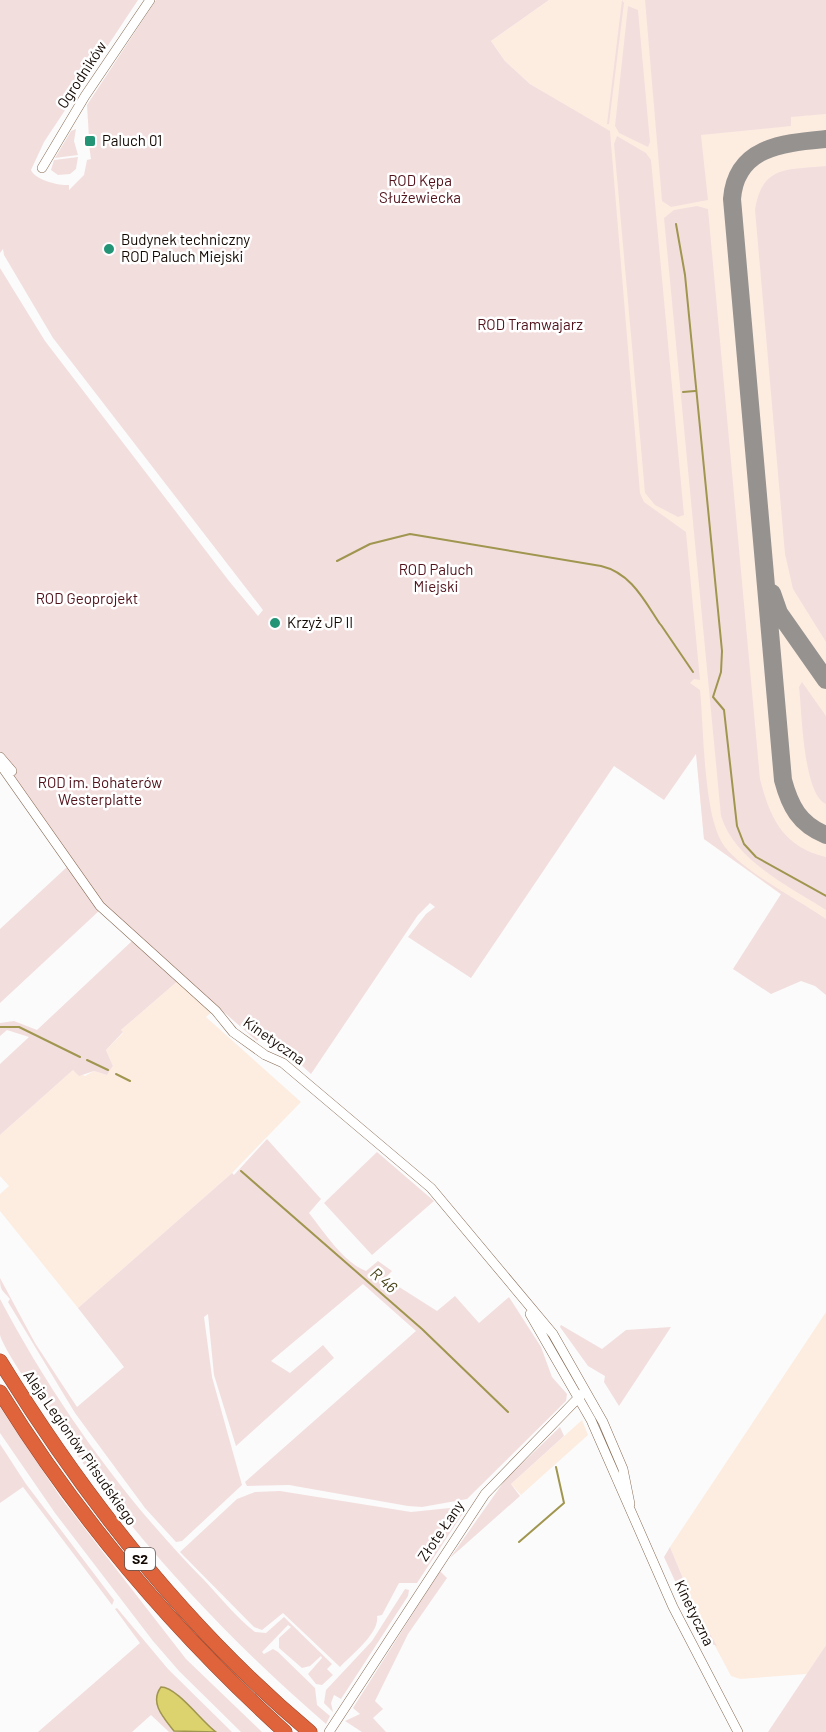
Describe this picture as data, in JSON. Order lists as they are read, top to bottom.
{
  "streets": {
    "highway": ["Aleja Legionów Piłsudskiego", "S2"],
    "street": ["Ogrodników", "Kinetyczna", "Złote Łany"]
  },
  "crossings": [
    ["Kinetyczna", "Złote Łany"]
  ],
  "water": ["R 46"],
  "parks": [
    "ROD Kępa Służewiecka",
    "ROD Tramwajarz",
    "ROD Paluch Miejski",
    "ROD Geoprojekt",
    "ROD im. Bohaterów Westerplatte"
  ],
  "places": {
    "transit": ["Paluch 01"],
    "other": ["Budynek techniczny ROD Paluch Miejski", "Krzyż JP II"]
  }
}
